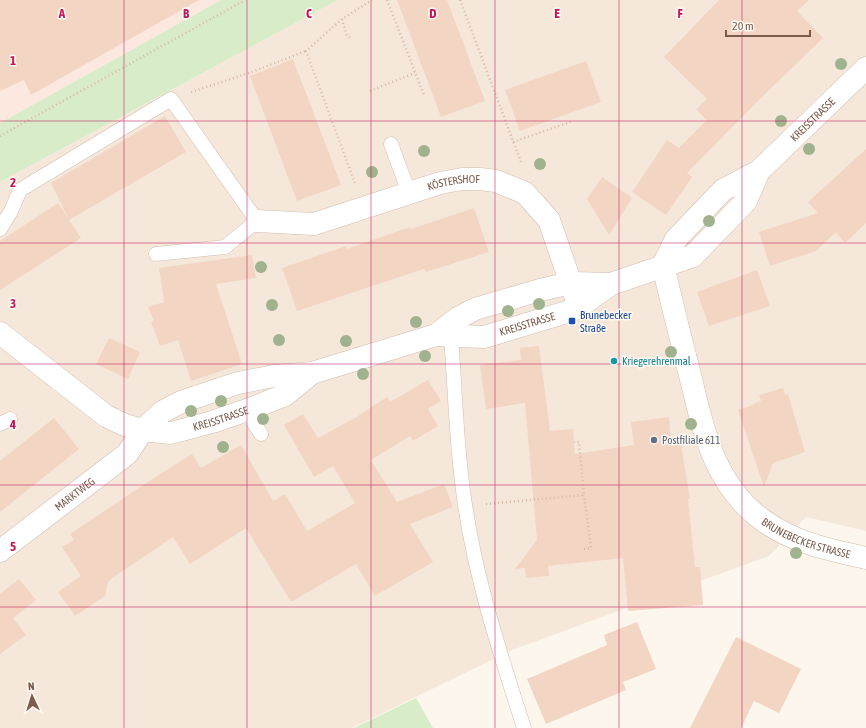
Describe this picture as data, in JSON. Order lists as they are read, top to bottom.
{
  "streets": {
    "street": [
      "KREISSTRASSE",
      "KÖSTERSHOF",
      "MARKTWEG",
      "BRUNEBECKER STRASSE"
    ]
  },
  "crossings": [
    ["KREISSTRASSE", "KÖSTERSHOF"],
    ["KREISSTRASSE", "MARKTWEG"],
    ["KREISSTRASSE", "BRUNEBECKER STRASSE"]
  ],
  "places": {
    "transit": ["Brunebecker Straße"],
    "other": ["Kriegerehrenmal", "Postfiliale 611"]
  },
  "scale_bar": "20 m",
  "north": "top",
  "grid": {
    "columns": [
      "A",
      "B",
      "C",
      "D",
      "E",
      "F"
    ],
    "rows": [
      "1",
      "2",
      "3",
      "4",
      "5"
    ]
  }
}
